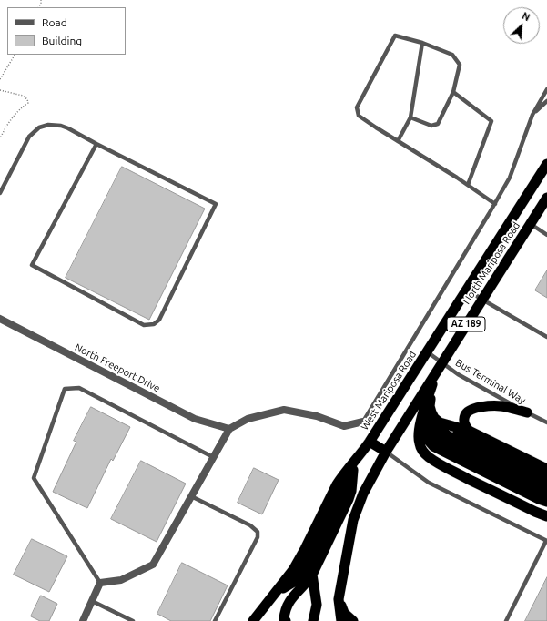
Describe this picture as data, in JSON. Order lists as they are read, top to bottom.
{
  "streets": {
    "highway": ["North Mariposa Road", "AZ 189", "West Mariposa Road"],
    "street": ["North Freeport Drive"],
    "lane": ["Bus Terminal Way"]
  },
  "crossings": [
    ["North Mariposa Road", "AZ 189"],
    ["North Mariposa Road", "Bus Terminal Way"],
    ["North Mariposa Road", "West Mariposa Road"],
    ["AZ 189", "West Mariposa Road"],
    ["Bus Terminal Way", "West Mariposa Road"]
  ],
  "legend": ["Road", "Building"],
  "north": "top right"
}
